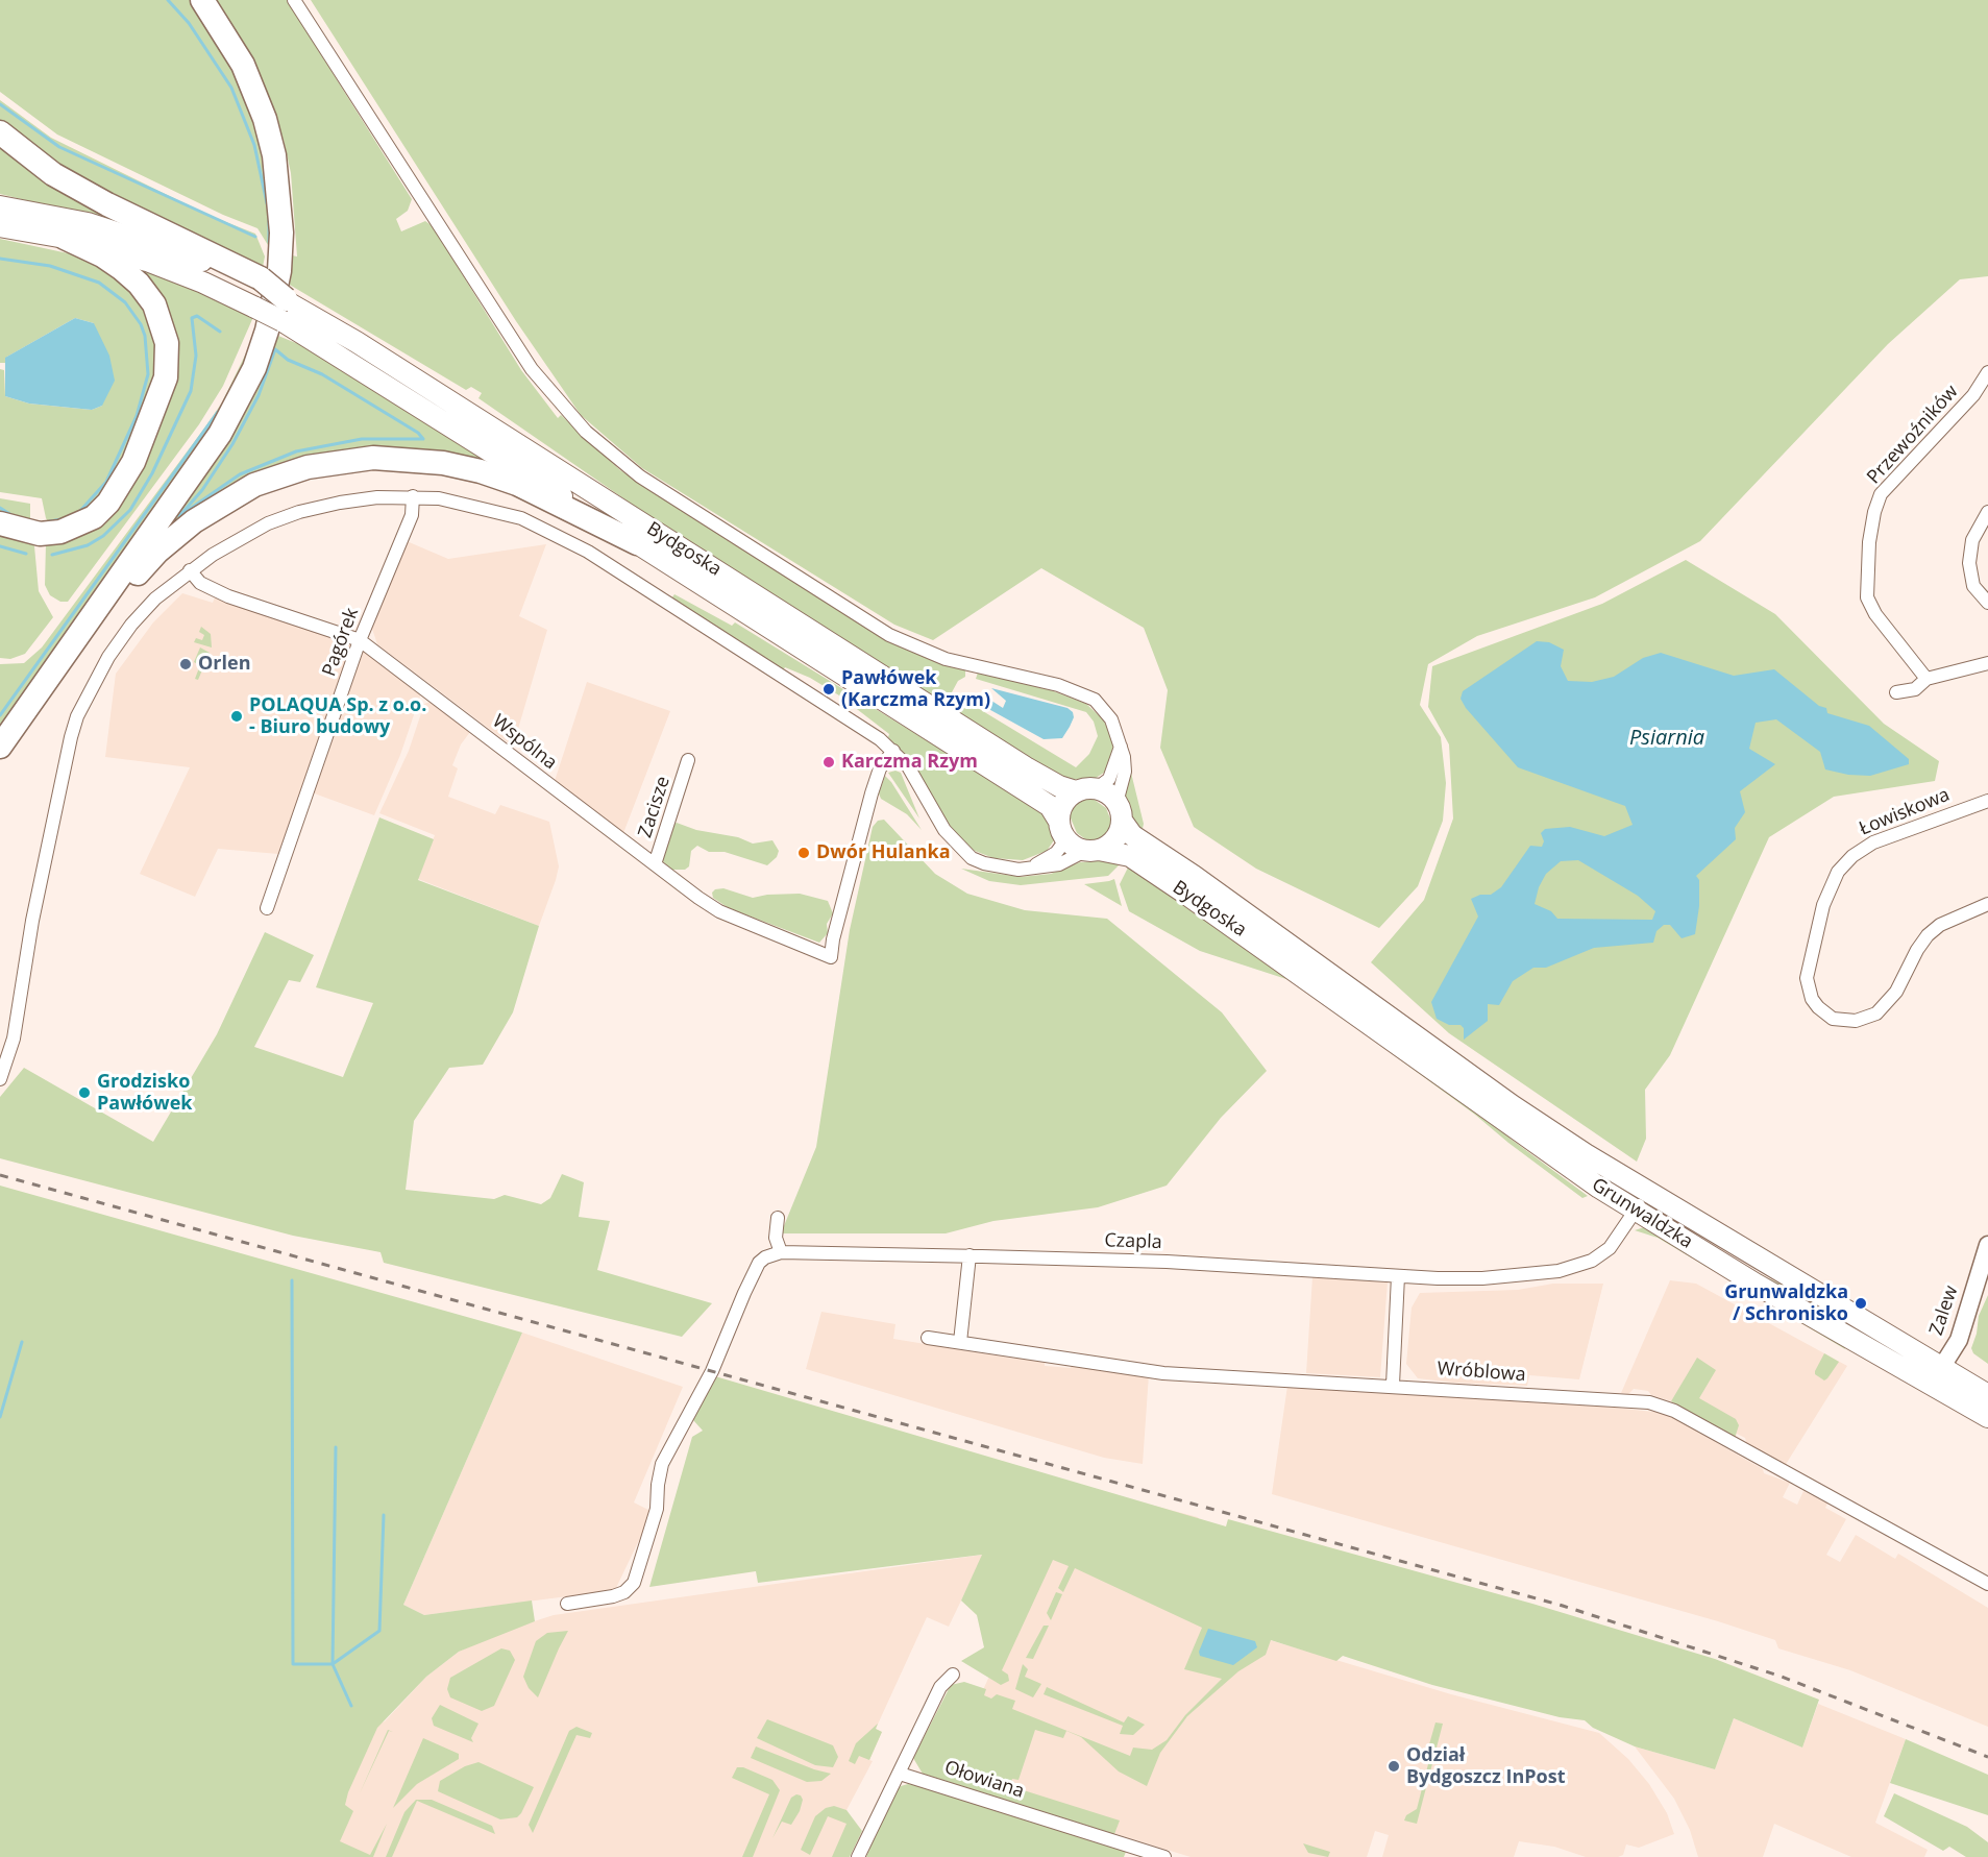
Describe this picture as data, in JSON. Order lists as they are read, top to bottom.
{
  "streets": {
    "main road": ["Bydgoska", "Grunwaldzka"],
    "street": [
      "Przewoźników",
      "Pagórek",
      "Wspólna",
      "Zacisze",
      "Łowiskowa",
      "Czapla",
      "Zalew",
      "Wróblowa",
      "Ołowiana"
    ]
  },
  "crossings": [
    ["Bydgoska", "Grunwaldzka"],
    ["Pagórek", "Wspólna"],
    ["Wspólna", "Zacisze"],
    ["Grunwaldzka", "Czapla"],
    ["Grunwaldzka", "Zalew"]
  ],
  "water": ["Psiarnia"],
  "places": [
    "Orlen",
    "Pawłówek (Karczma Rzym)",
    "POLAQUA Sp. z o.o. - Biuro budowy",
    "Karczma Rzym",
    "Dwór Hulanka",
    "Grodzisko Pawłówek",
    "Grunwaldzka / Schronisko",
    "Odział Bydgoszcz InPost"
  ]
}
